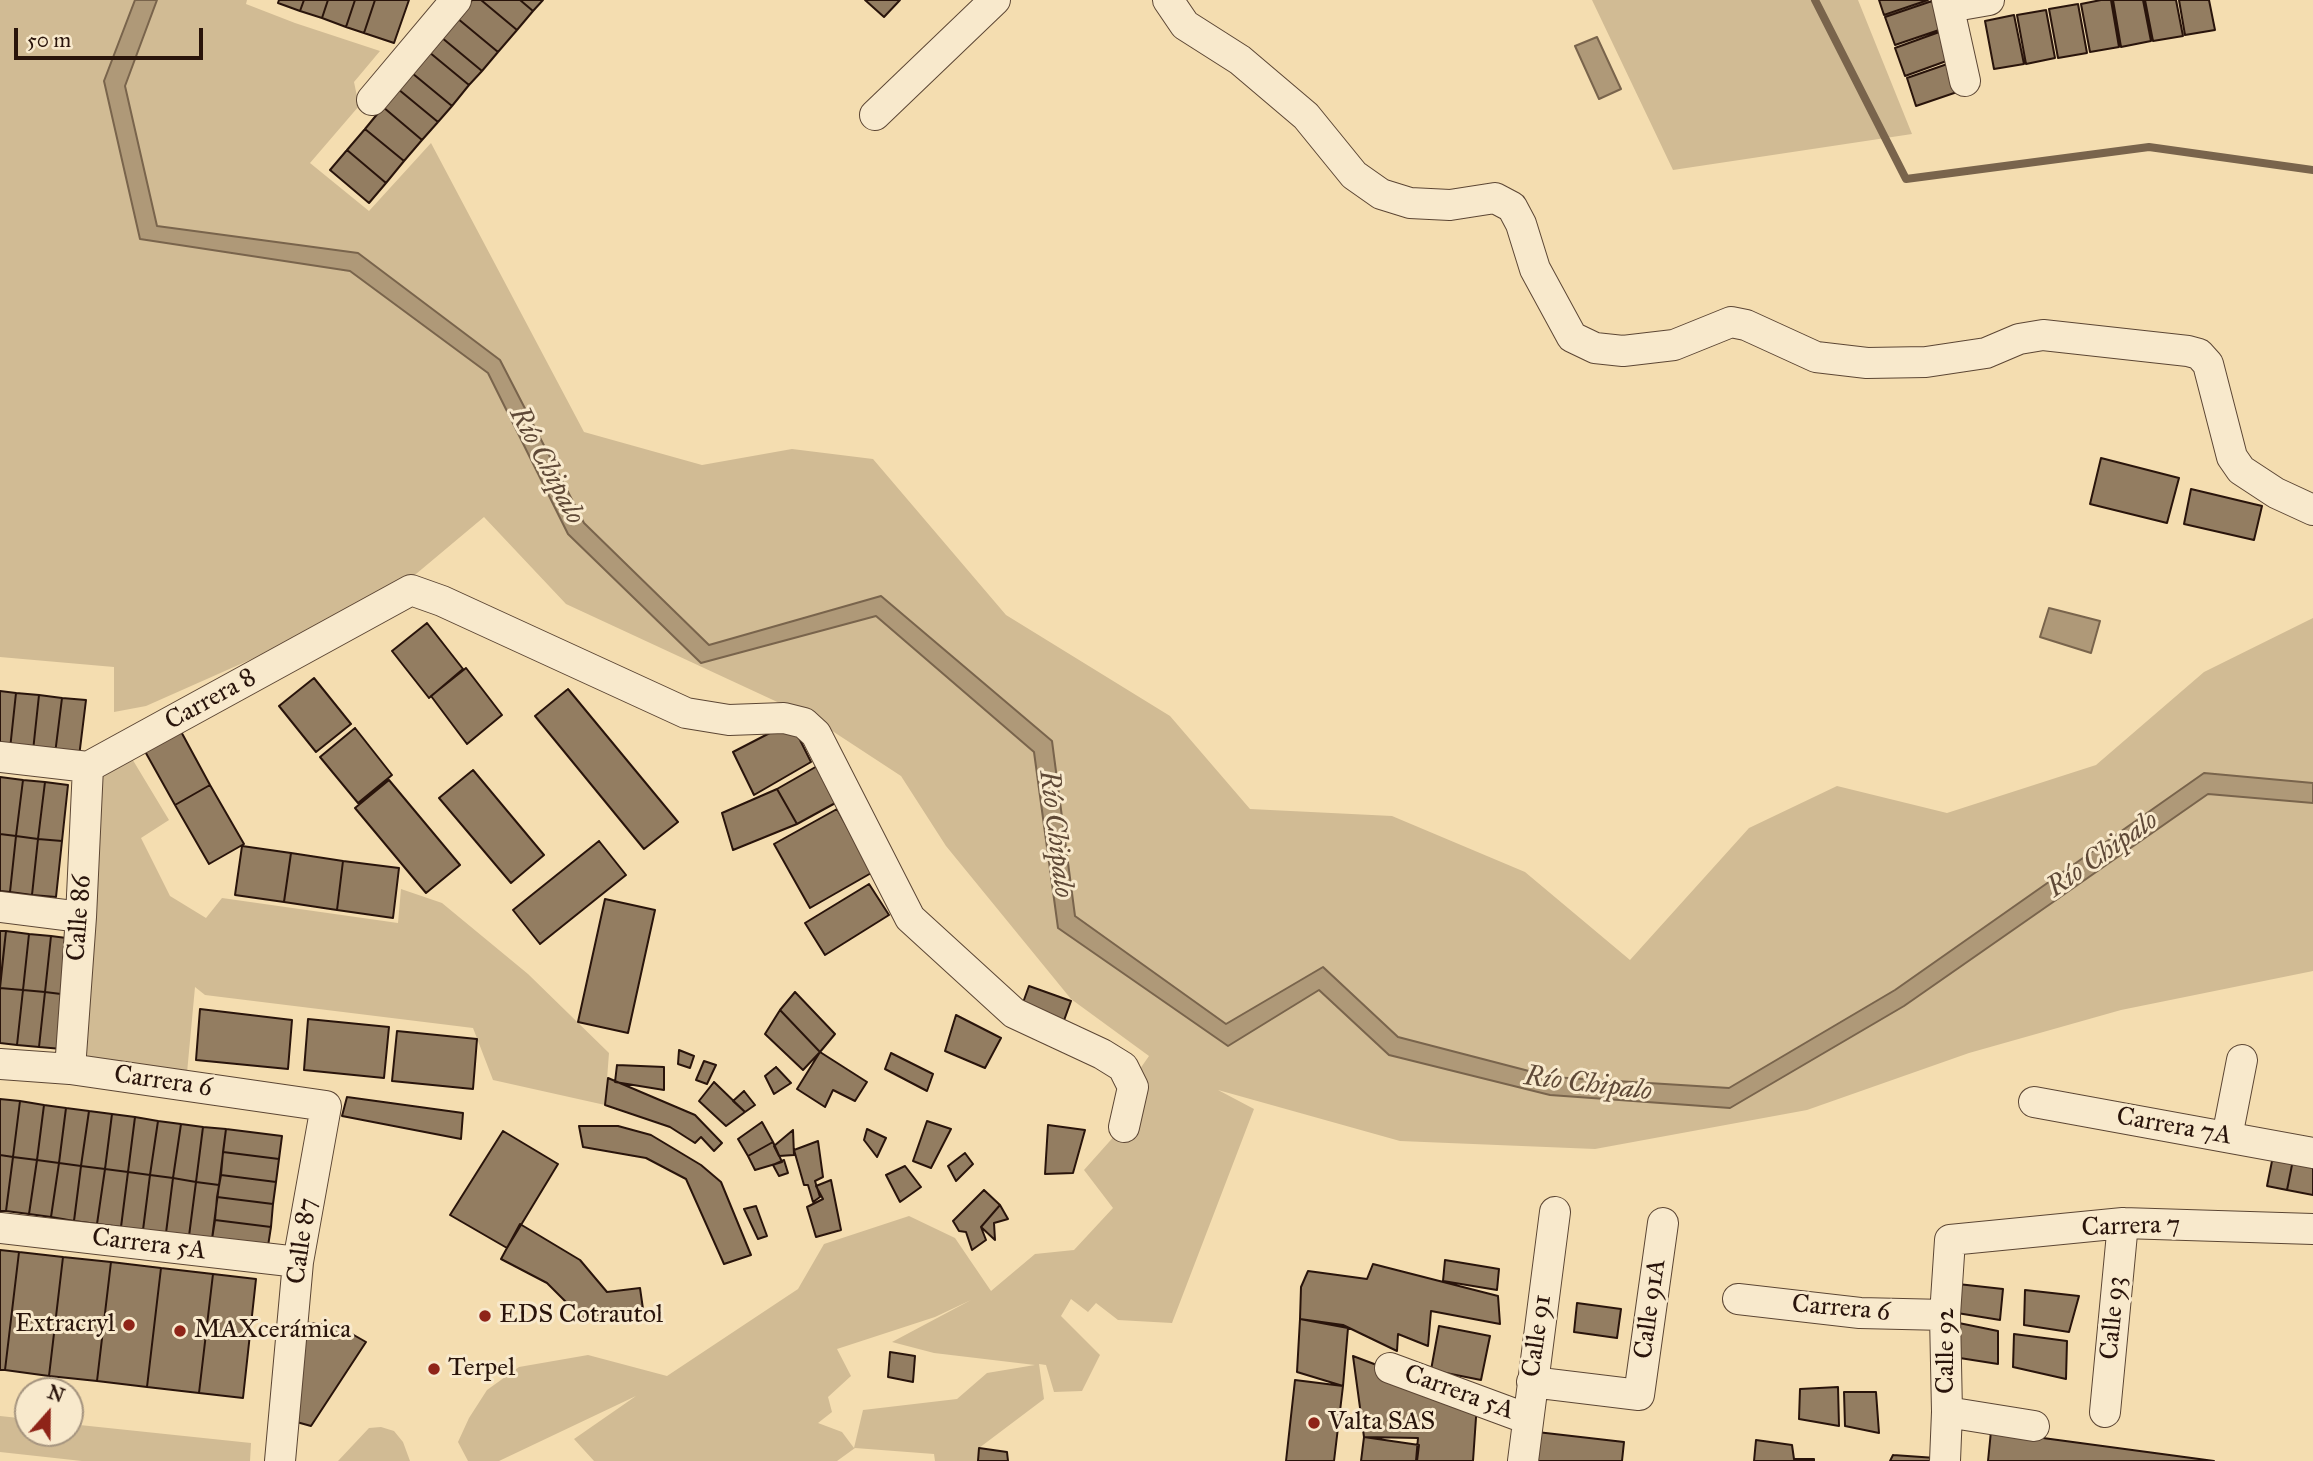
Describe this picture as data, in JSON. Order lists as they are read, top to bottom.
{
  "streets": {
    "street": [
      "Carrera 8",
      "Calle 86",
      "Carrera 6",
      "Carrera 7A",
      "Carrera 7",
      "Calle 87",
      "Carrera 5A",
      "Calle 91A",
      "Calle 93",
      "Calle 91",
      "Calle 92"
    ]
  },
  "crossings": [
    ["Carrera 8", "Calle 86"],
    ["Calle 86", "Carrera 6"],
    ["Carrera 6", "Calle 87"],
    ["Carrera 6", "Calle 92"],
    ["Carrera 7", "Calle 93"],
    ["Carrera 7", "Calle 92"],
    ["Calle 87", "Carrera 5A"],
    ["Carrera 5A", "Calle 91A"],
    ["Carrera 5A", "Calle 91"]
  ],
  "water": ["Río Chipalo"],
  "places": [
    "EDS Cotrautol",
    "Extracryl",
    "MAXcerámica",
    "Terpel",
    "Valta SAS"
  ],
  "scale_bar": "50 m",
  "north": "top"
}
